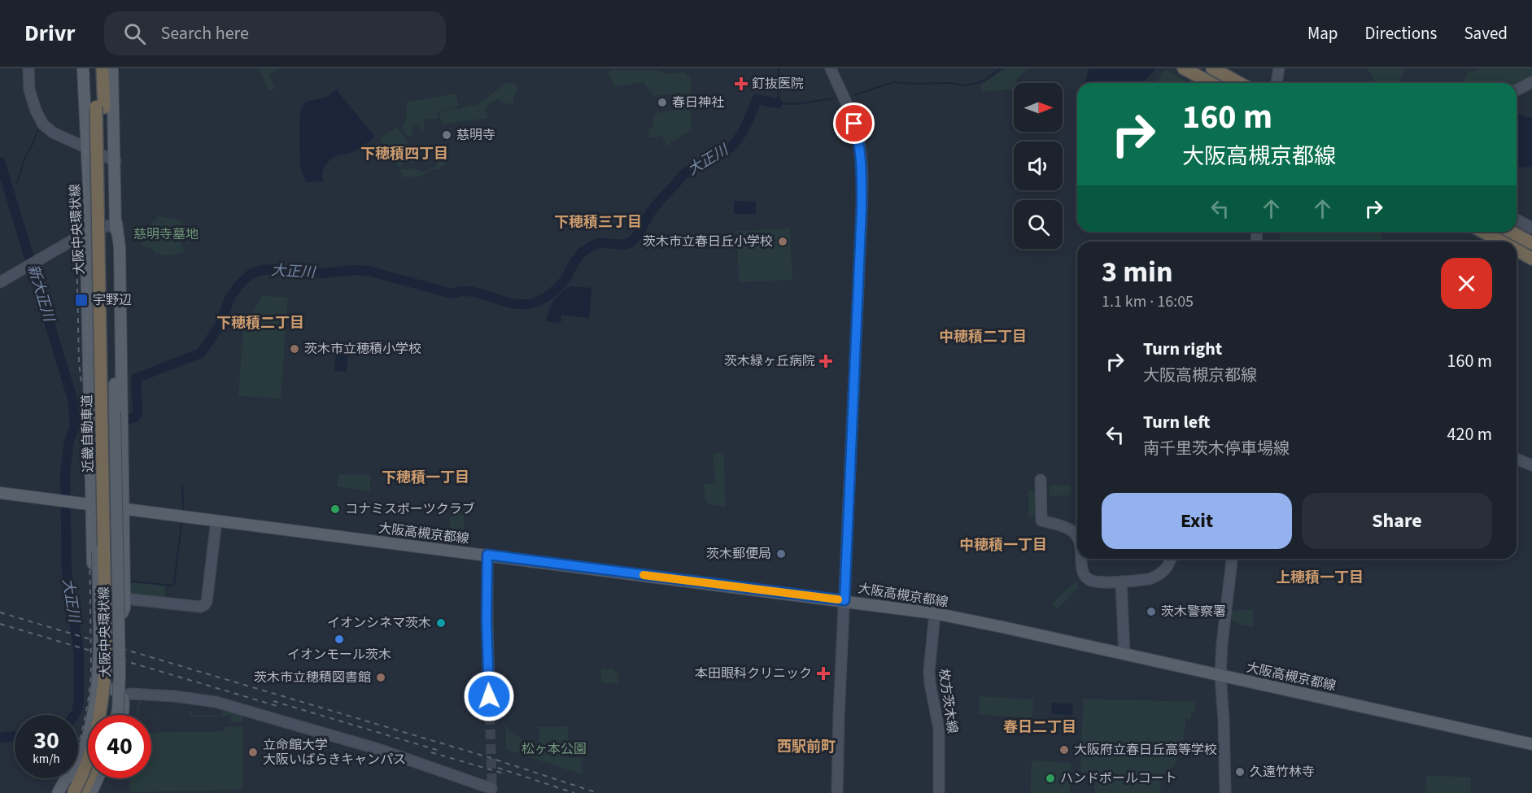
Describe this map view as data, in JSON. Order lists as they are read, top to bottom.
{
  "streets": {
    "highway": ["近畿自動車道"],
    "main road": ["大阪中央環状線", "大阪高槻京都線"],
    "street": ["枚方茨木線"]
  },
  "crossings": [
    ["大阪高槻京都線", "枚方茨木線"]
  ],
  "districts": [
    "下穂積四丁目",
    "下穂積三丁目",
    "下穂積二丁目",
    "中穂積二丁目",
    "下穂積一丁目",
    "中穂積一丁目",
    "上穂積一丁目",
    "春日二丁目",
    "西駅前町"
  ],
  "water": ["大正川", "新大正川"],
  "parks": ["慈明寺墓地", "松ヶ本公園"],
  "places": {
    "health": ["釘抜医院", "茨木緑ヶ丘病院", "本田眼科クリニック"],
    "other": [
      "春日神社",
      "慈明寺",
      "茨木市立春日丘小学校",
      "茨木市立穂積小学校",
      "コナミスポーツクラブ",
      "茨木郵便局",
      "茨木警察署",
      "イオンシネマ茨木",
      "イオンモール茨木",
      "茨木市立穂積図書館",
      "大阪府立春日丘高等学校",
      "立命館大学 大阪いばらきキャンパス",
      "久遠竹林寺",
      "ハンドボールコート"
    ],
    "transit": ["宇野辺"]
  },
  "north": "right",
  "page": {
    "header": "Drivr",
    "search": "Search here",
    "nav": ["Map", "Directions", "Saved"],
    "turn": ["160 m", "大阪高槻京都線"],
    "heading": ["3 min", "1.1 km · 16:05"],
    "list": [
      {
        "name": "Turn right",
        "note": "大阪高槻京都線",
        "value": "160 m"
      },
      {
        "name": "Turn left",
        "note": "南千里茨木停車場線",
        "value": "420 m"
      }
    ],
    "buttons": ["Exit", "Share"],
    "speed": "30 km/h",
    "limit": "40"
  }
}
